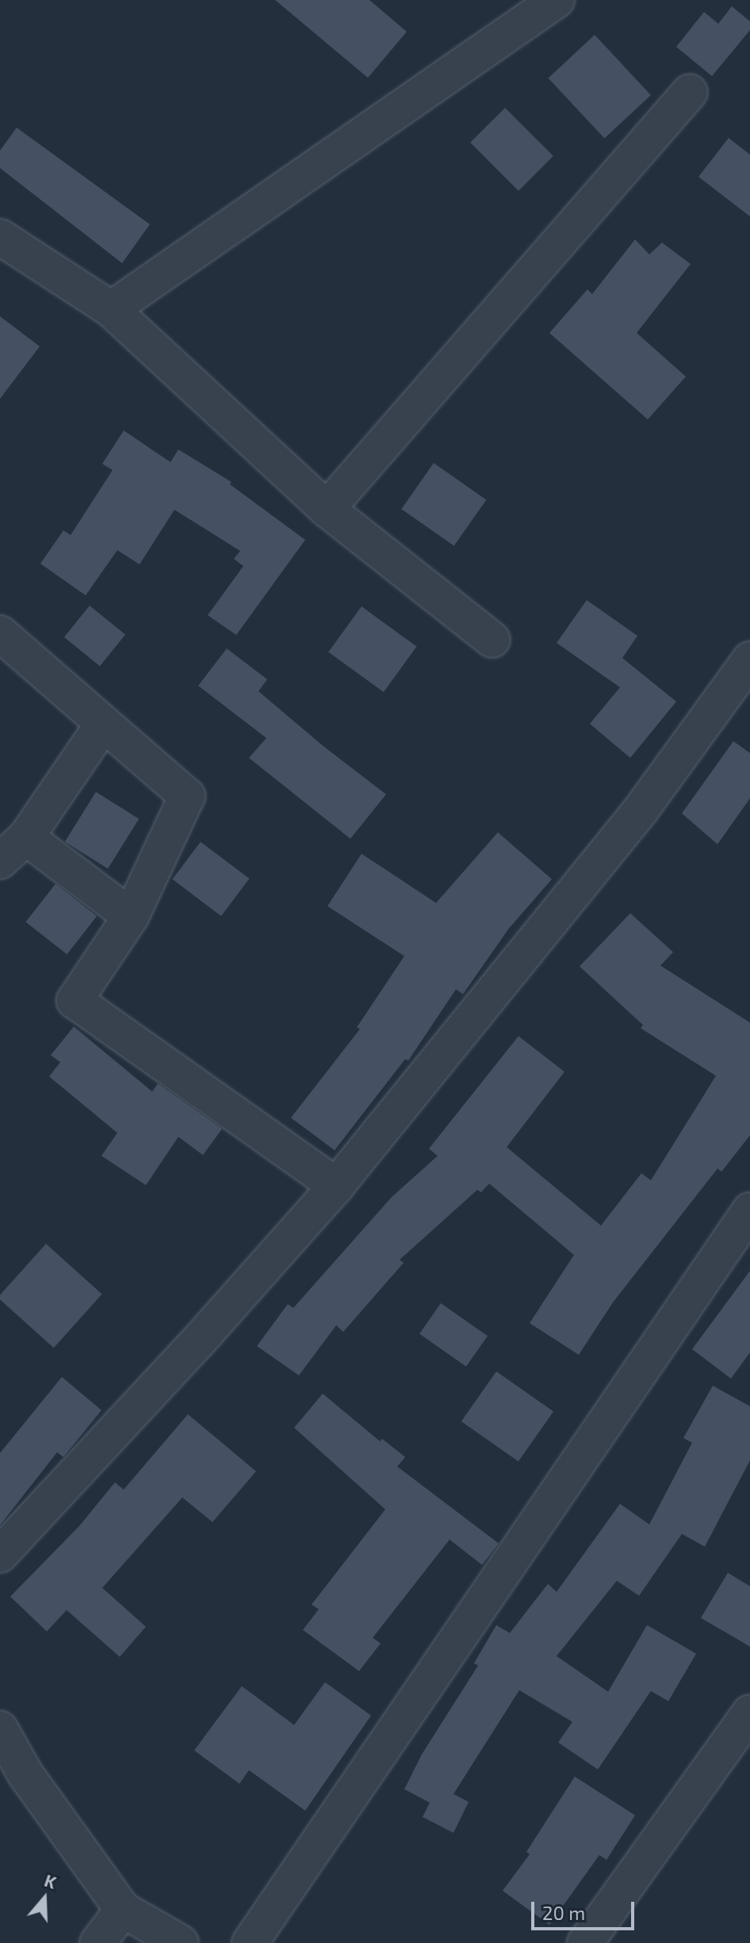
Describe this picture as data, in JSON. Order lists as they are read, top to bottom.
{
  "scale_bar": "20 m",
  "north": "top"
}
